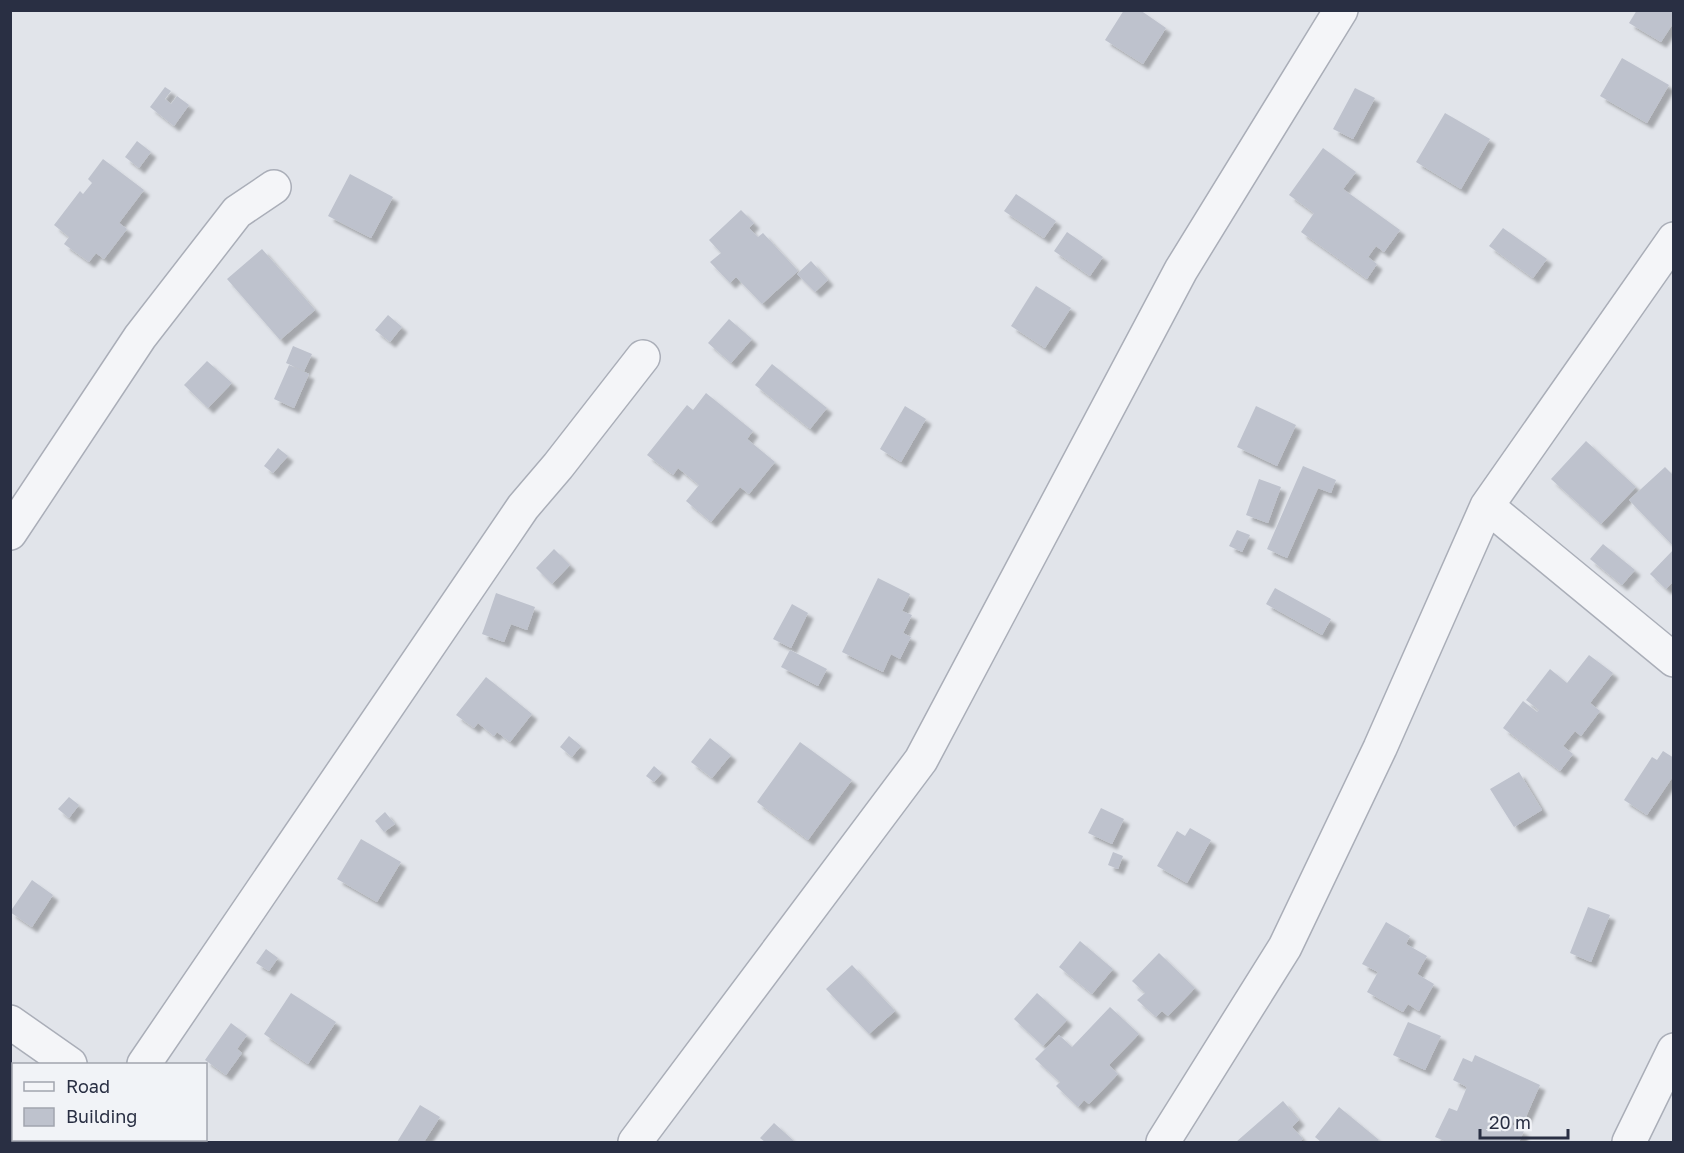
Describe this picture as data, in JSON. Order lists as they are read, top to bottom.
{
  "legend": ["Road", "Building"],
  "scale_bar": "20 m"
}
